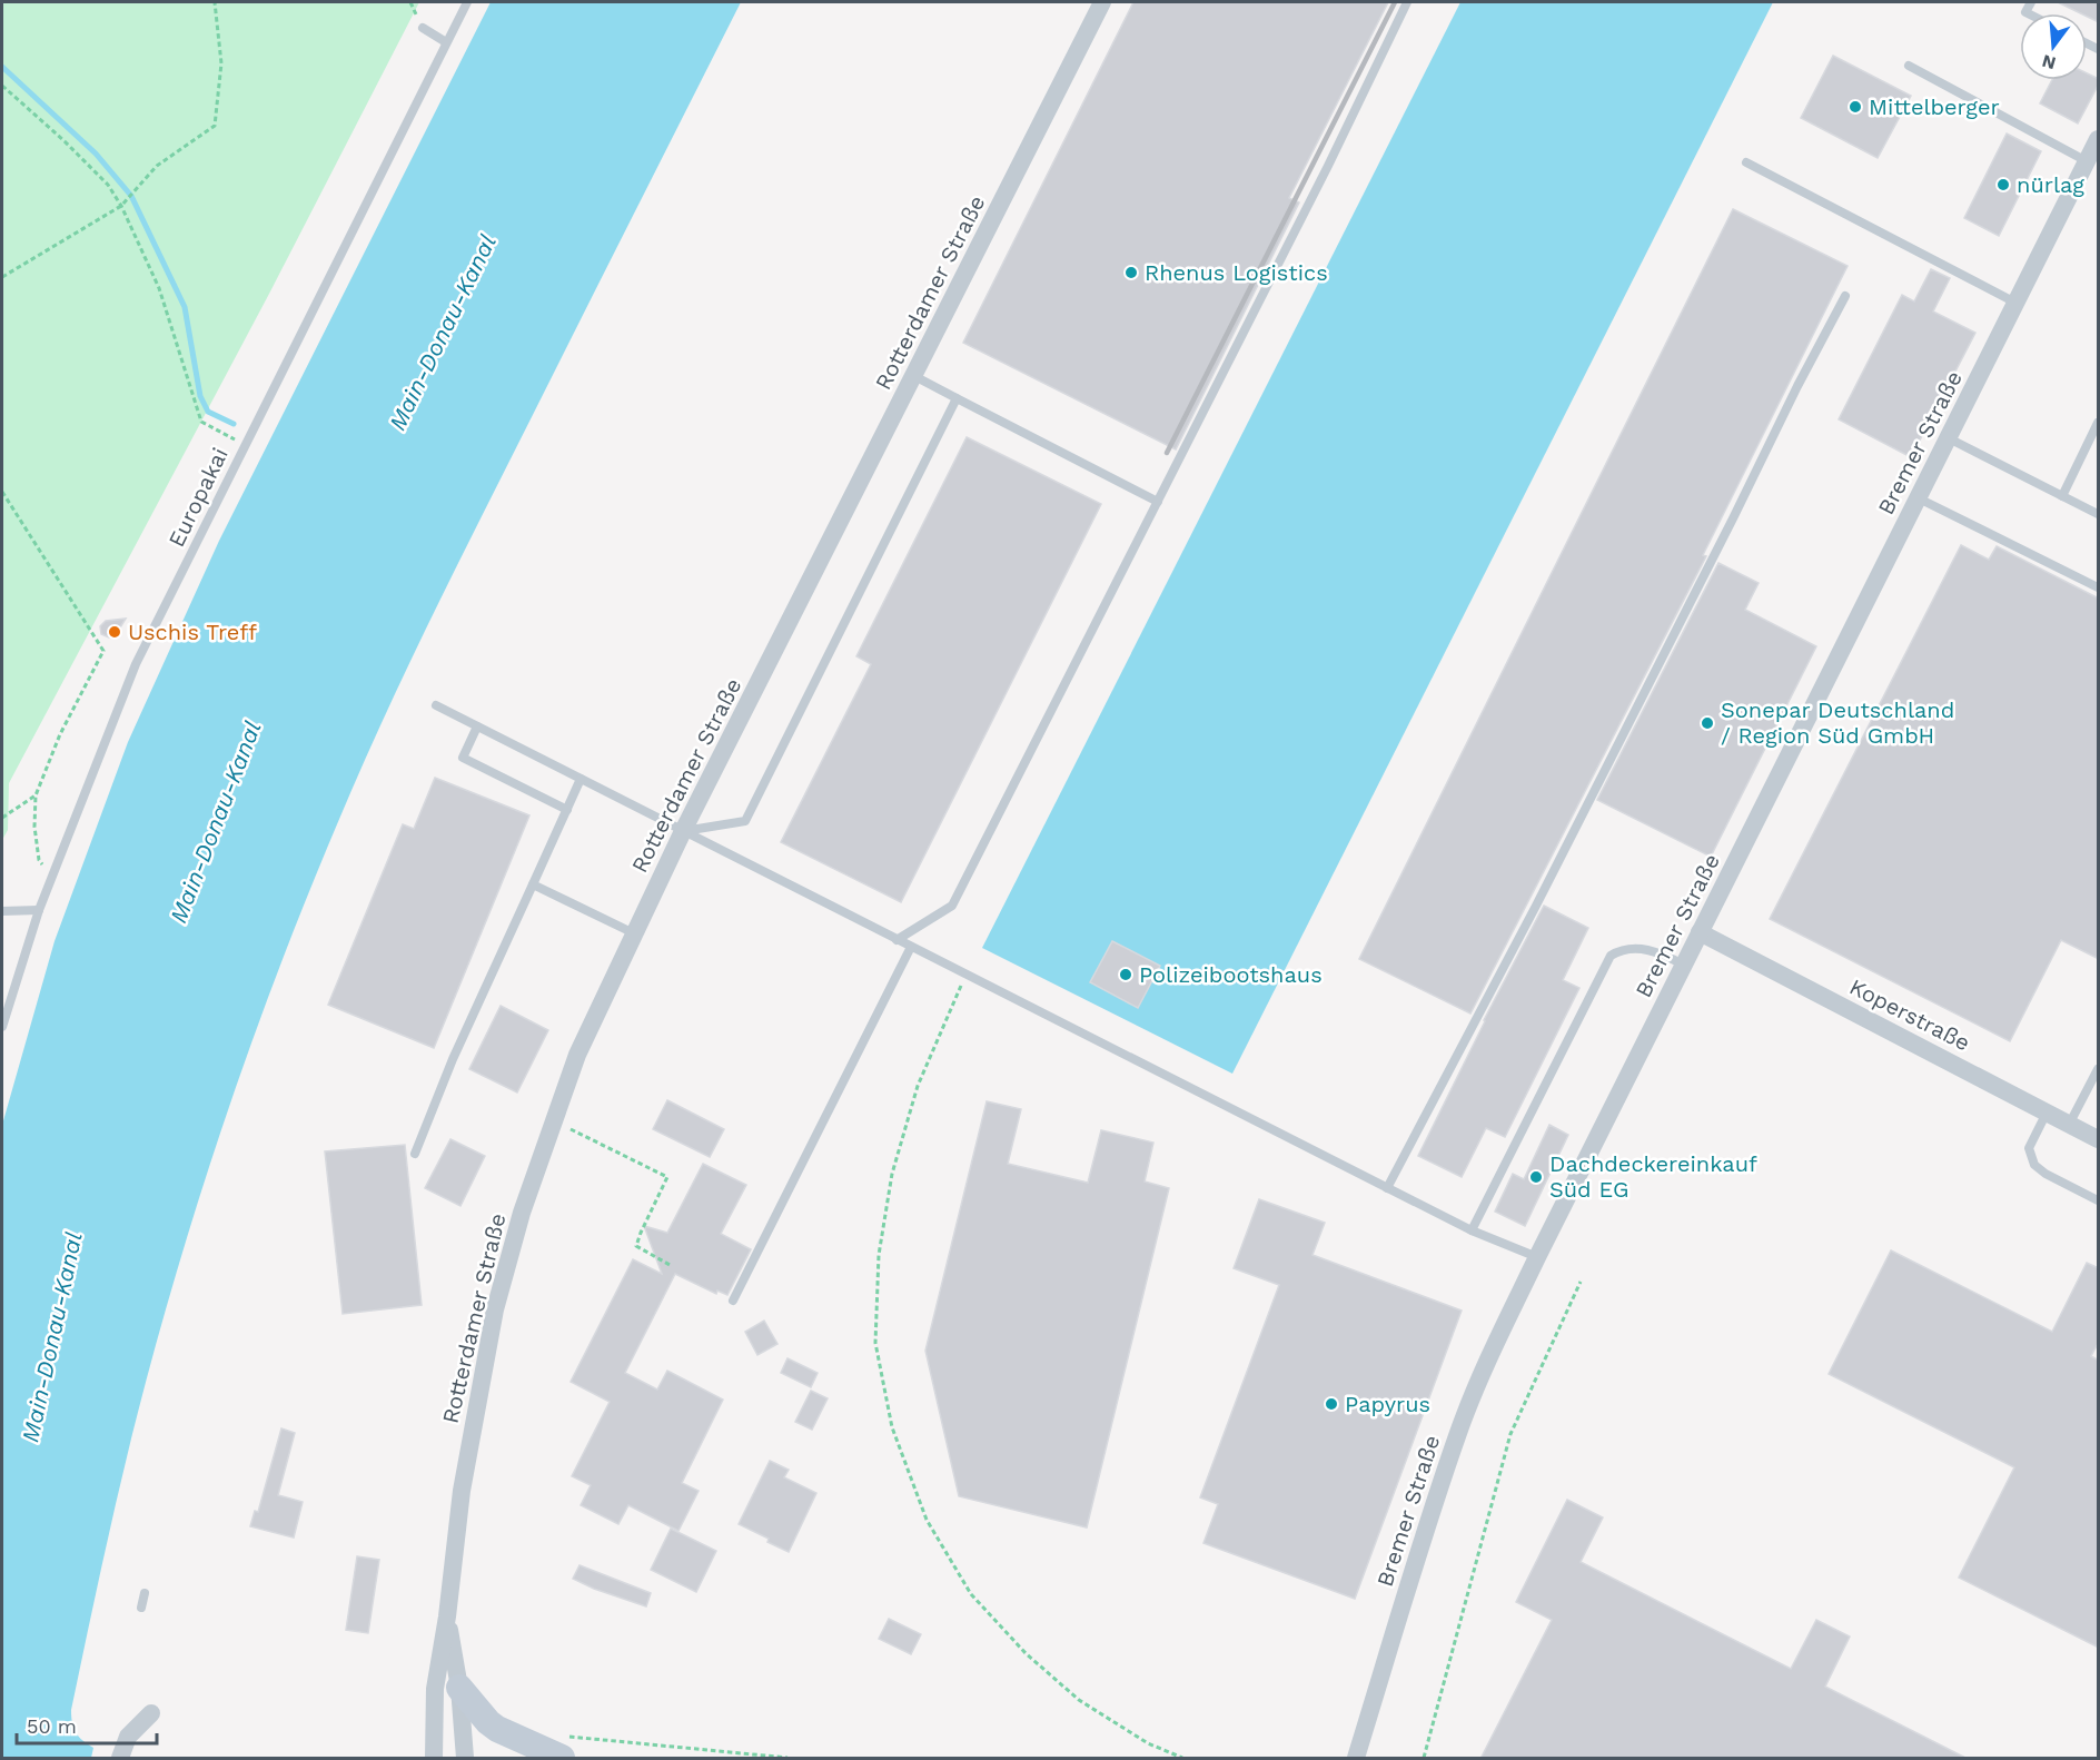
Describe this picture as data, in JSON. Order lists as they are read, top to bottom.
{
  "streets": {
    "street": ["Rotterdamer Straße", "Bremer Straße", "Koperstraße"],
    "lane": ["Europakai"]
  },
  "crossings": [
    ["Bremer Straße", "Koperstraße"]
  ],
  "water": ["Main-Donau-Kanal"],
  "places": [
    "Mittelberger",
    "nürlag",
    "Rhenus Logistics",
    "Uschis Treff",
    "Sonepar Deutschland / Region Süd GmbH",
    "Polizeibootshaus",
    "Dachdeckereinkauf Süd EG",
    "Papyrus"
  ],
  "scale_bar": "50 m",
  "north": "bottom"
}
